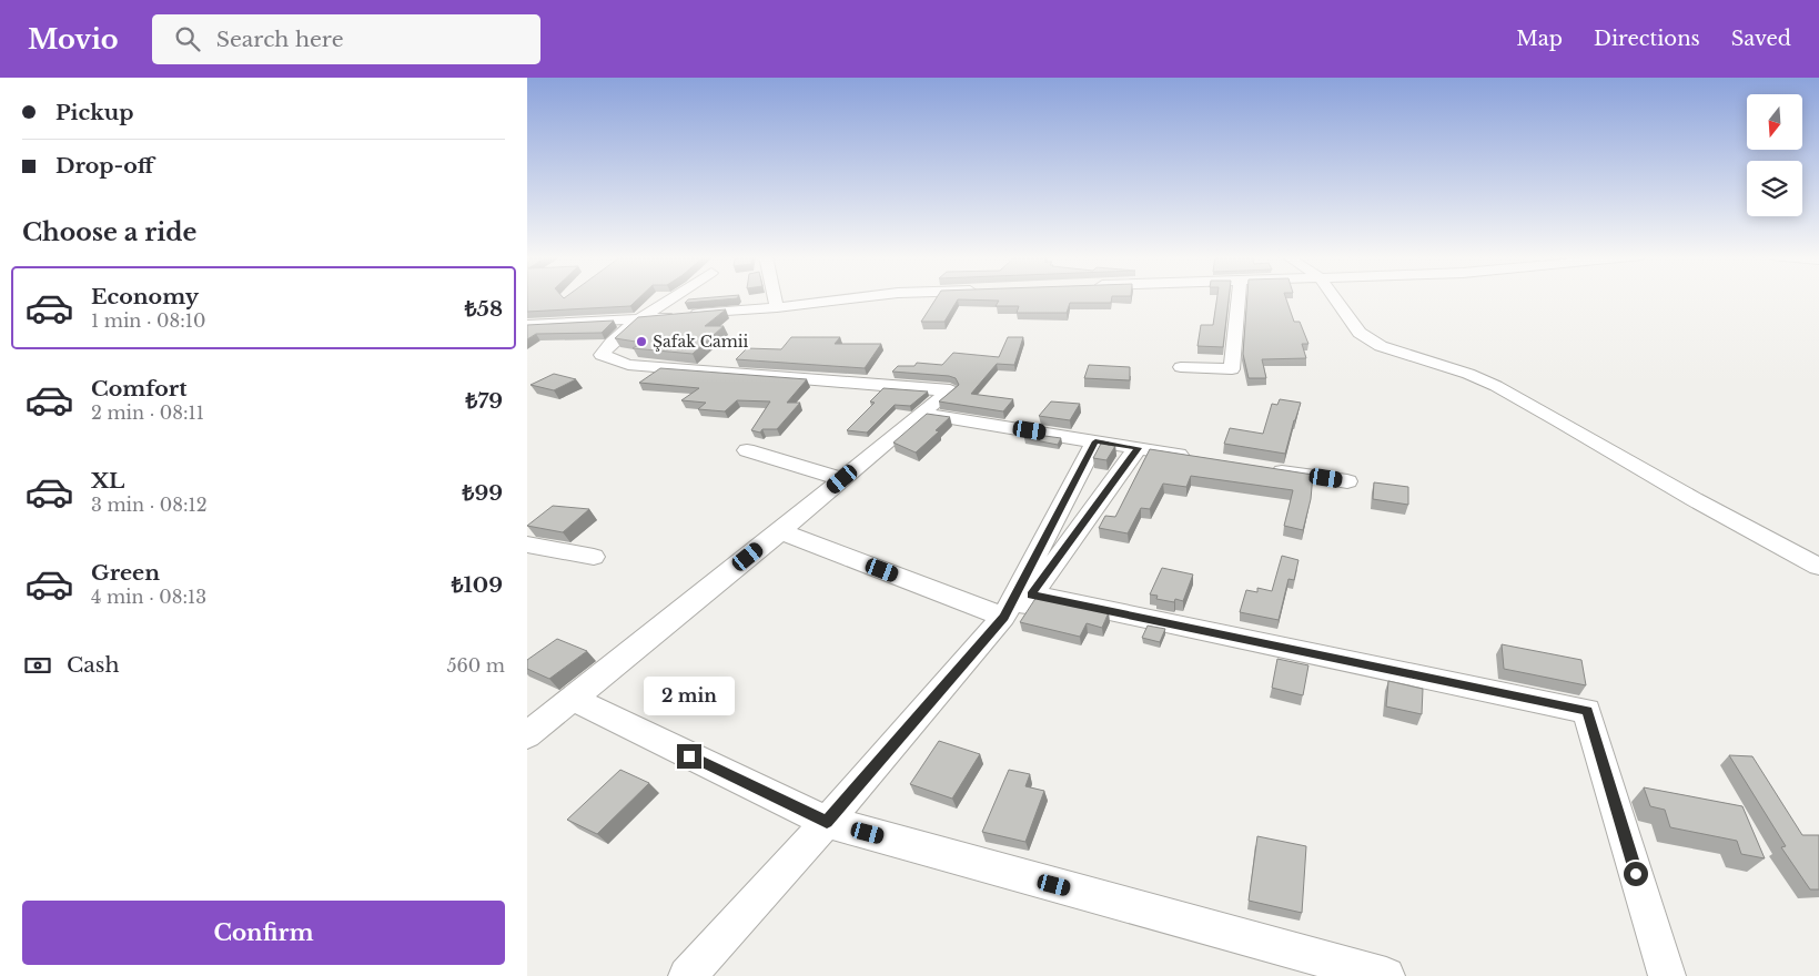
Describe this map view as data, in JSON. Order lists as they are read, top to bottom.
{
  "places": ["Şafak Camii"],
  "north": "bottom",
  "page": {
    "header": "Movio",
    "search": "Search here",
    "nav": ["Map", "Directions", "Saved"],
    "banner": ["Pickup", "Drop-off"],
    "heading": "Choose a ride",
    "list": [
      {
        "name": "Economy",
        "note": "1 min · 08:10",
        "value": "₺58"
      },
      {
        "name": "Comfort",
        "note": "2 min · 08:11",
        "value": "₺79"
      },
      {
        "name": "XL",
        "note": "3 min · 08:12",
        "value": "₺99"
      },
      {
        "name": "Green",
        "note": "4 min · 08:13",
        "value": "₺109"
      }
    ],
    "pay": ["Cash", "560 m"],
    "bubble": "2 min",
    "buttons": "Confirm"
  }
}
